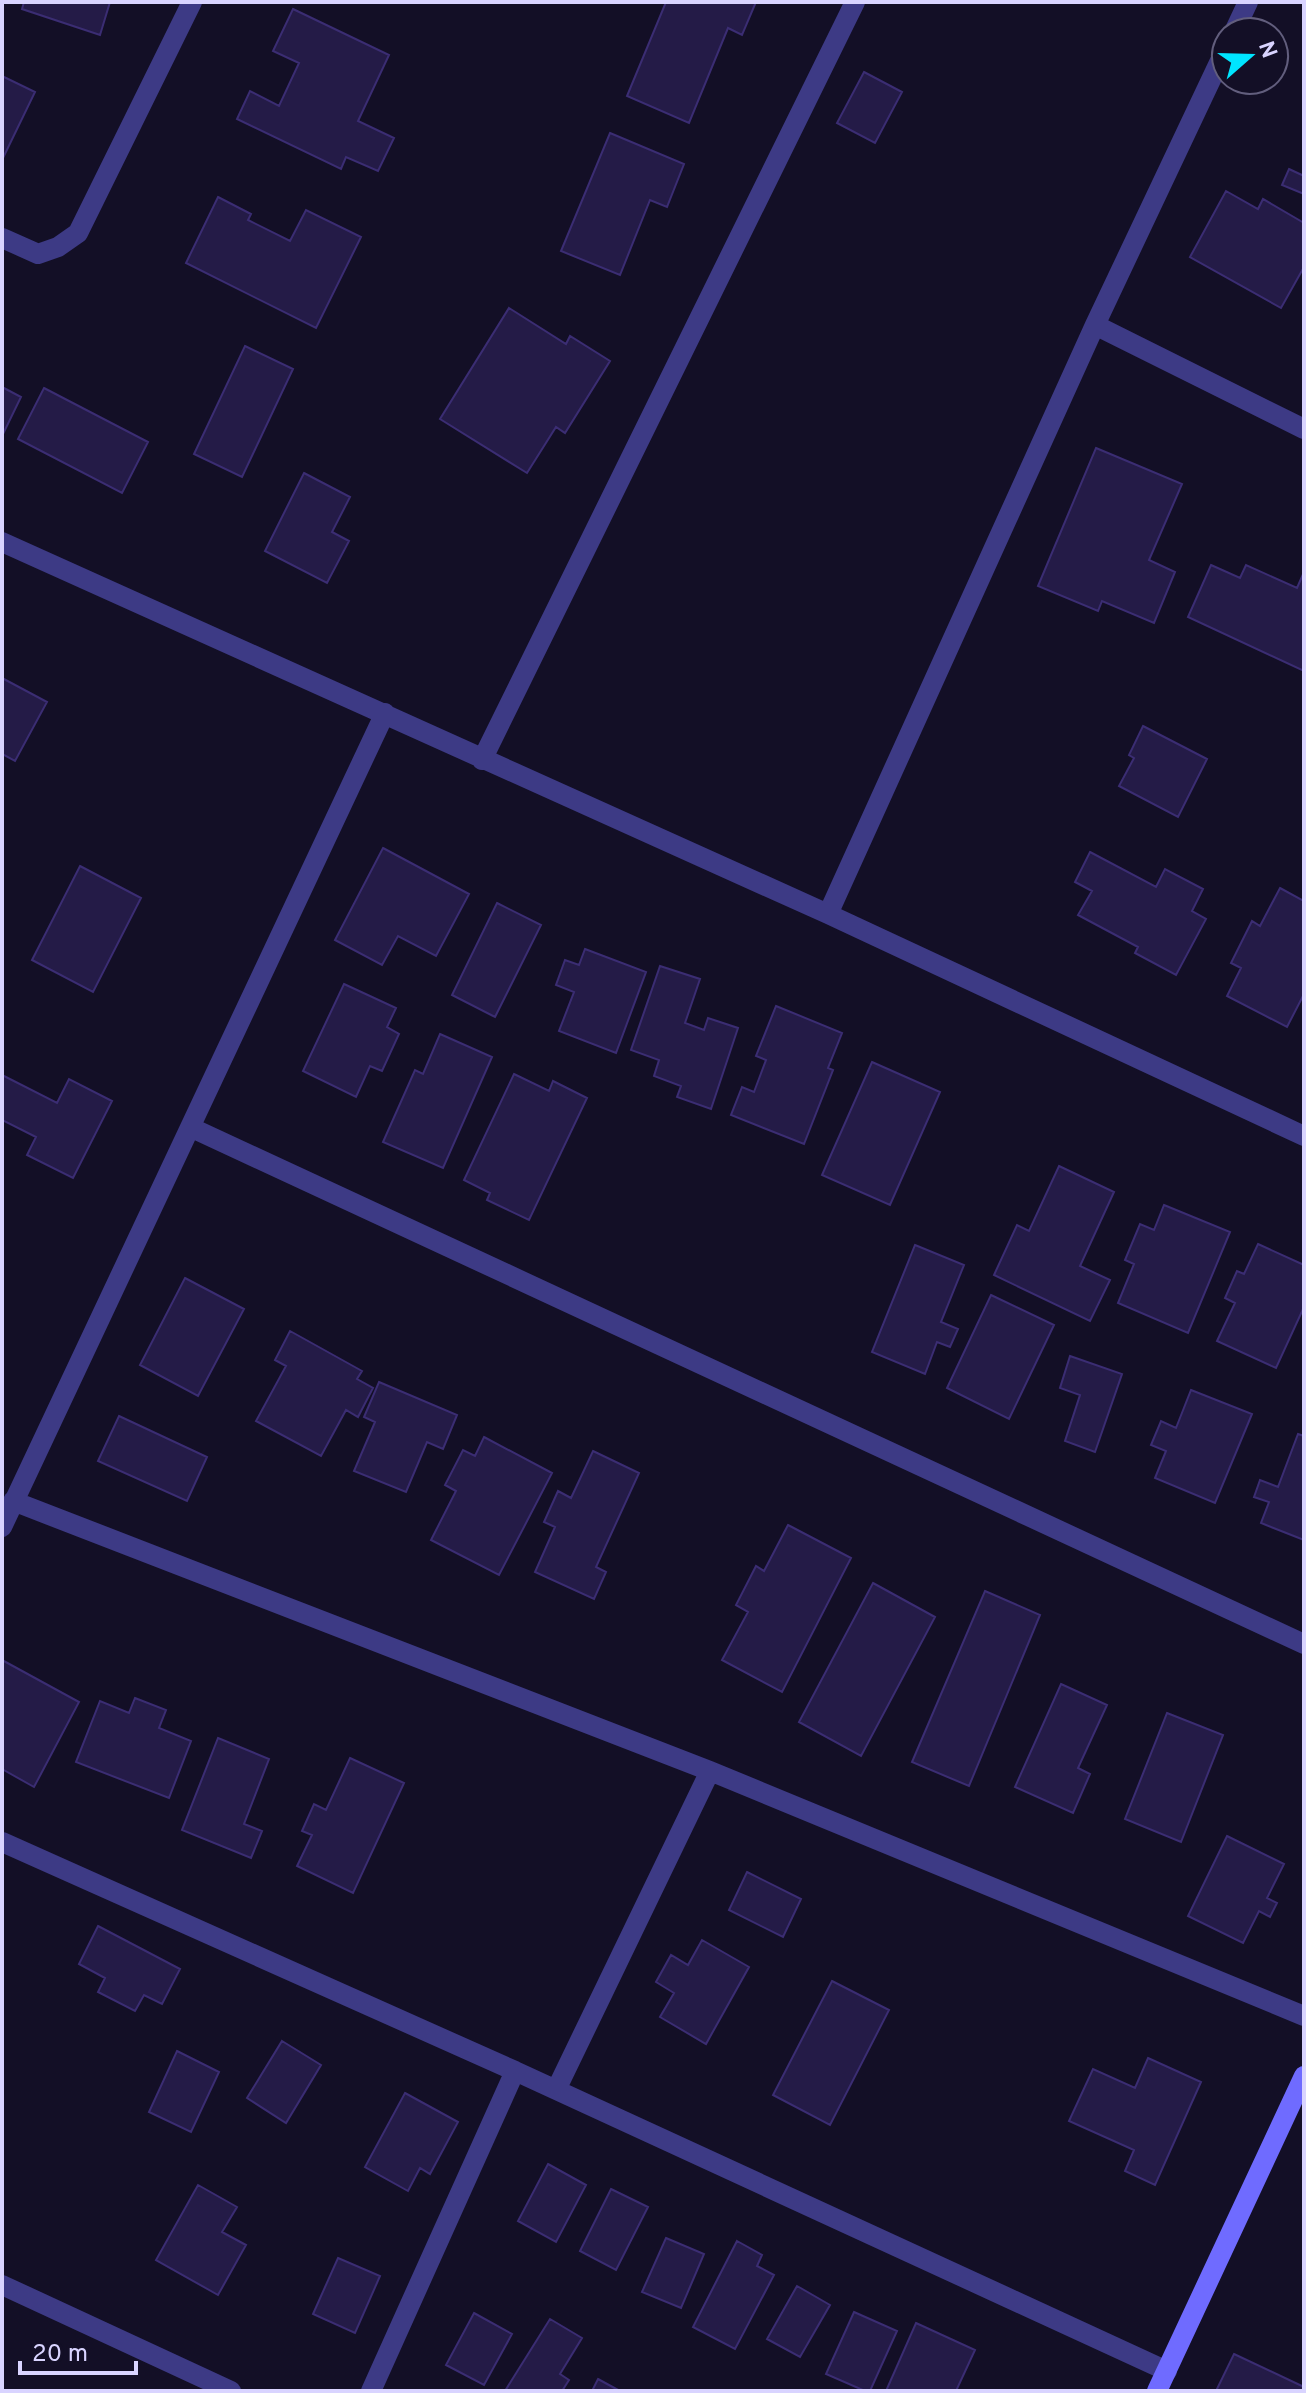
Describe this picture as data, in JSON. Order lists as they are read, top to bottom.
{
  "scale_bar": "20 m",
  "north": "right"
}
